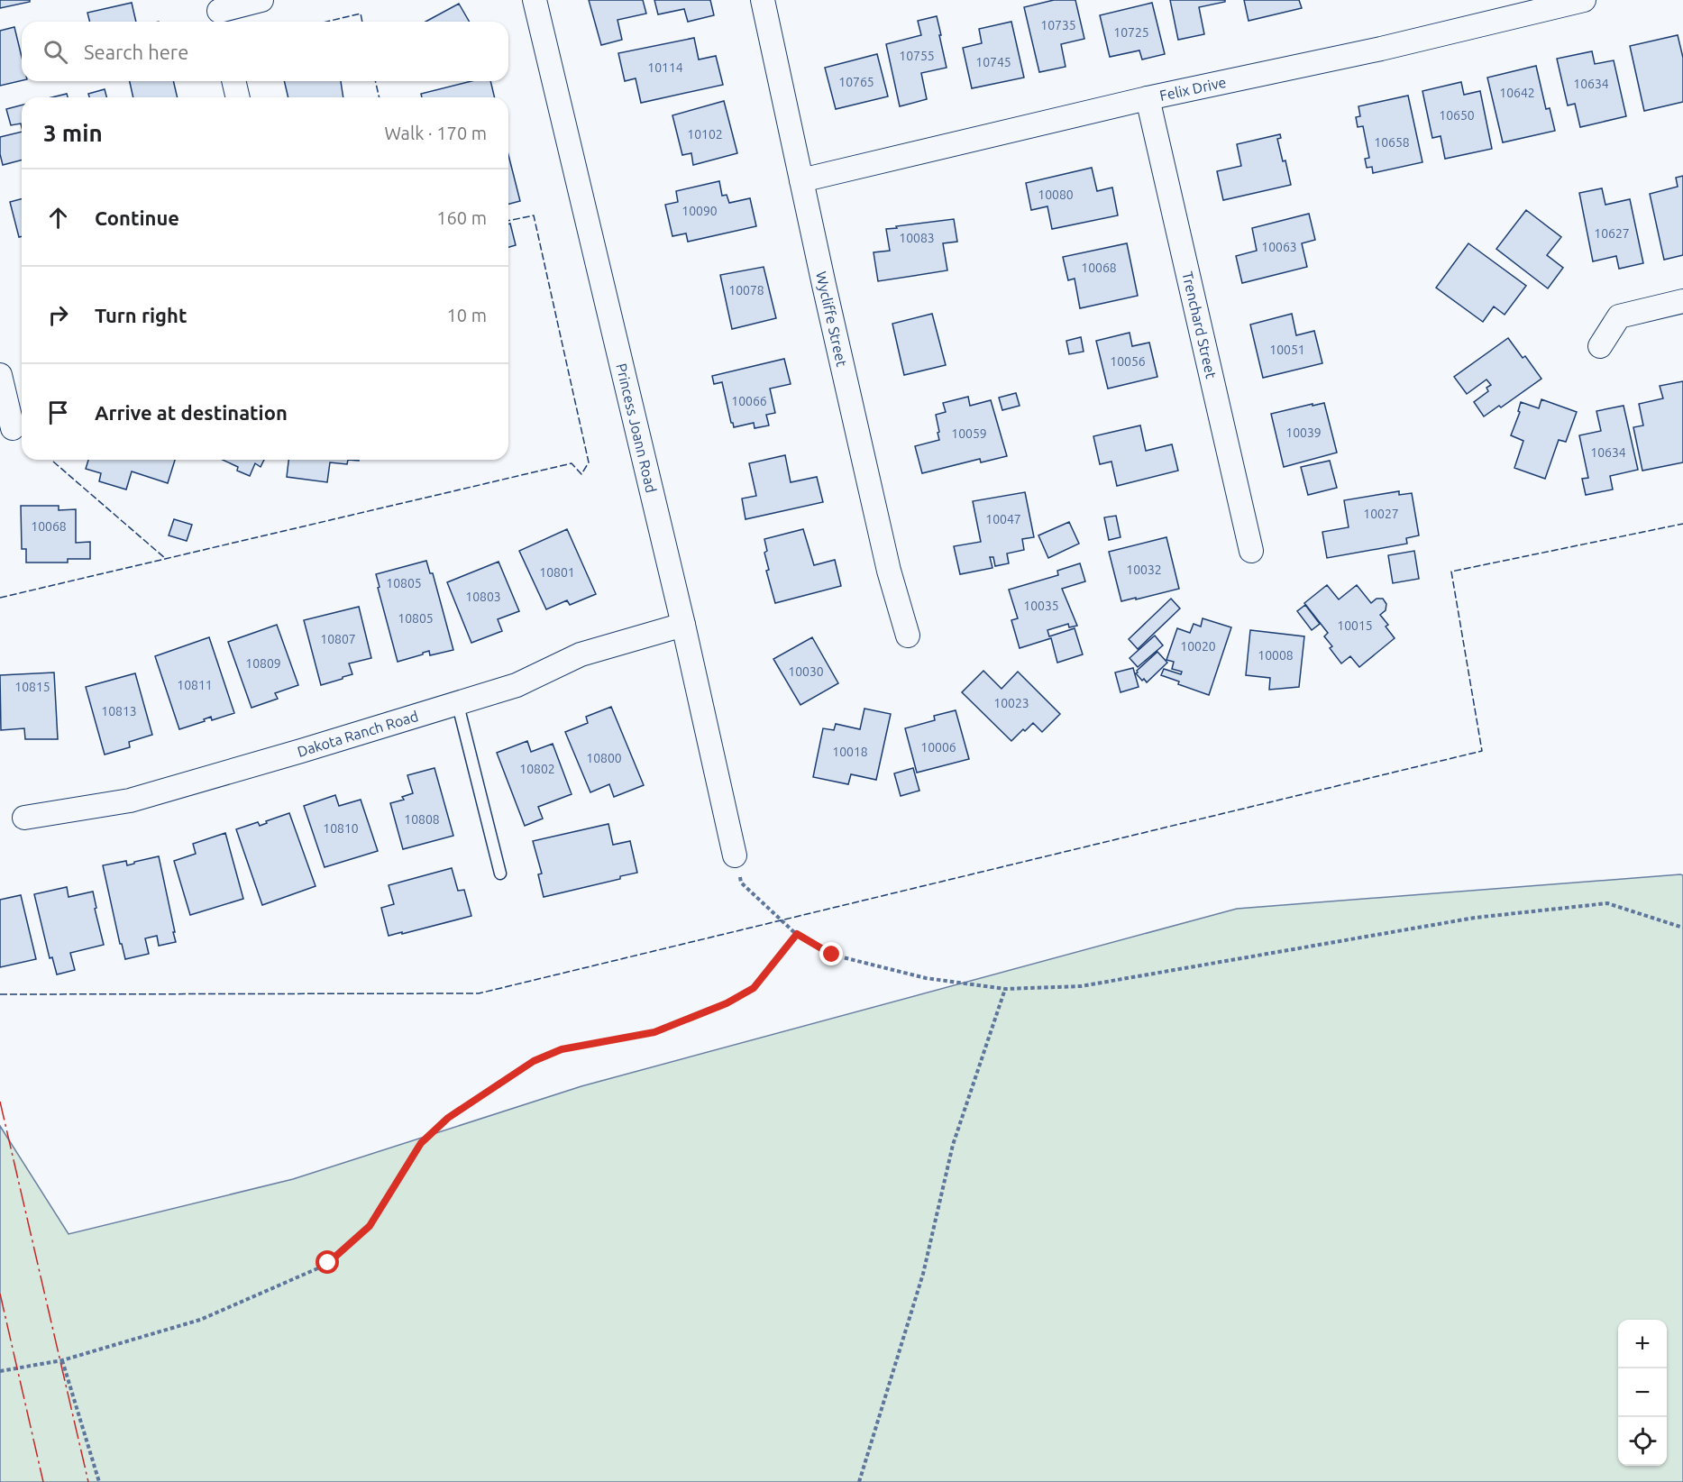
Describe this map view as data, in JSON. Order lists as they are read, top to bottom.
{
  "streets": {
    "street": [
      "Felix Drive",
      "Wycliffe Street",
      "Trenchard Street",
      "Princess Joann Road",
      "Dakota Ranch Road"
    ]
  },
  "crossings": [
    ["Felix Drive", "Wycliffe Street"],
    ["Felix Drive", "Trenchard Street"],
    ["Princess Joann Road", "Dakota Ranch Road"]
  ],
  "house_numbers": [
    "10735",
    "10725",
    "10755",
    "10745",
    "10114",
    "10765",
    "10634",
    "10642",
    "10650",
    "10102",
    "10658",
    "10080",
    "10090",
    "10627",
    "10083",
    "10063",
    "10068",
    "10078",
    "10051",
    "10056",
    "10066",
    "10039",
    "10059",
    "10634",
    "10027",
    "10047",
    "10068",
    "10032",
    "10801",
    "10805",
    "10803",
    "10035",
    "10805",
    "10015",
    "10807",
    "10020",
    "10008",
    "10809",
    "10030",
    "10811",
    "10815",
    "10023",
    "10813",
    "10006",
    "10018",
    "10800",
    "10802",
    "10808",
    "10810"
  ],
  "page": {
    "search": "Search here",
    "heading": ["3 min", "Walk · 170 m"],
    "list": [
      ["Continue", "160 m"],
      ["Turn right", "10 m"],
      "Arrive at destination"
    ],
    "map_buttons": ["+", "−"]
  }
}
